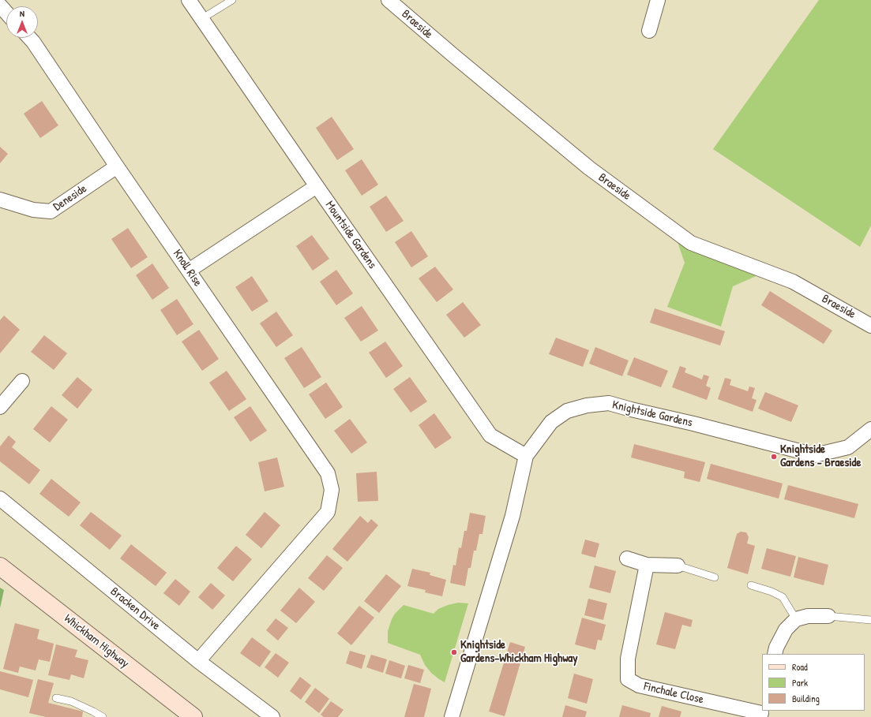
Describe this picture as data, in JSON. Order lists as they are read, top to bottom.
{
  "streets": {
    "main road": ["Whickham Highway"],
    "street": [
      "Braeside",
      "Deneside",
      "Mountside Gardens",
      "Knoll Rise",
      "Knightside Gardens",
      "Bracken Drive",
      "Finchale Close"
    ]
  },
  "crossings": [
    ["Deneside", "Knoll Rise"],
    ["Mountside Gardens", "Knightside Gardens"],
    ["Knoll Rise", "Bracken Drive"]
  ],
  "places": ["Knightside Gardens - Braeside", "Knightside Gardens-Whickham Highway"],
  "legend": ["Road", "Park", "Building"],
  "north": "top"
}
